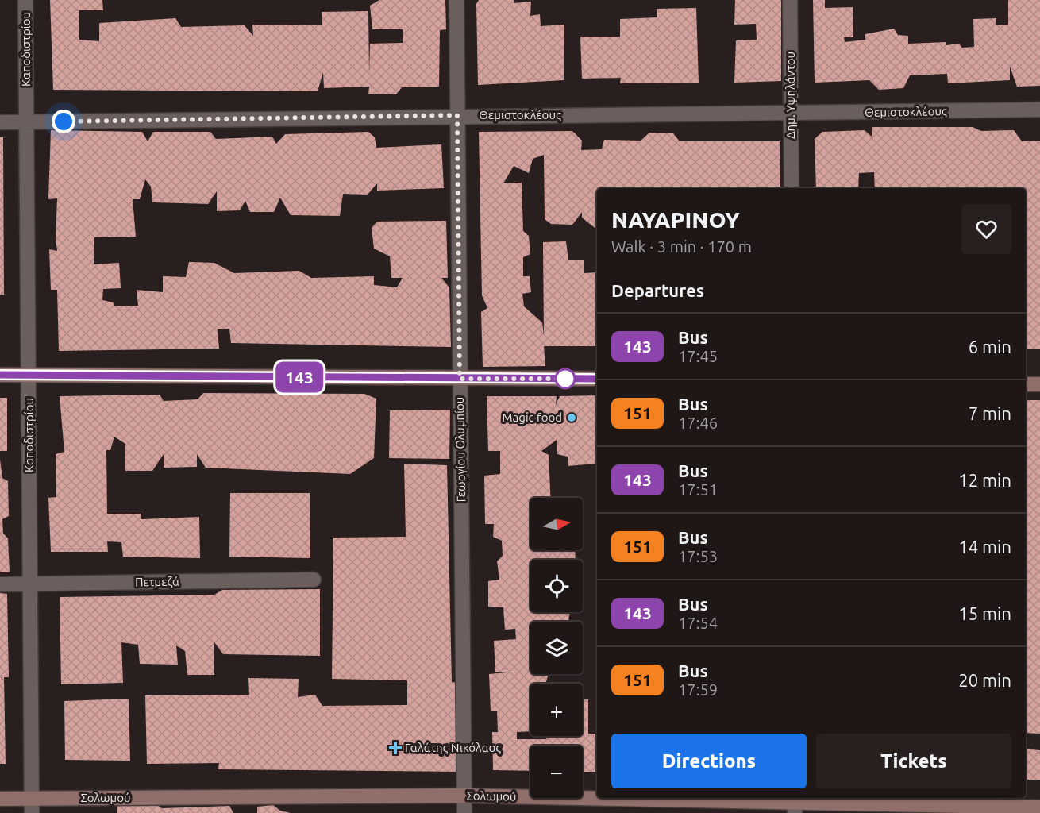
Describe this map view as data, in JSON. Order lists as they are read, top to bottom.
{
  "streets": {
    "main road": ["Σολωμού"],
    "street": [
      "Καποδιστρίου",
      "Δημ. Υψηλάντου",
      "Θεμιστοκλέους",
      "Γεωργίου Ολυμπίου",
      "Πετμεζά"
    ]
  },
  "crossings": [
    ["Καποδιστρίου", "Θεμιστοκλέους"],
    ["Καποδιστρίου", "Πετμεζά"],
    ["Καποδιστρίου", "Σολωμού"],
    ["Δημ. Υψηλάντου", "Θεμιστοκλέους"],
    ["Θεμιστοκλέους", "Γεωργίου Ολυμπίου"],
    ["Γεωργίου Ολυμπίου", "Σολωμού"]
  ],
  "places": {
    "other": ["Magic food"],
    "health": ["Γαλάτης Νικόλαος"]
  },
  "lines": ["bus line 143"],
  "north": "right",
  "page": {
    "on_map": "143",
    "heading": [
      ["ΝΑΥΑΡΙΝΟΥ", "Walk · 3 min · 170 m"],
      "Departures"
    ],
    "list": [
      {
        "mark": "143",
        "name": "Bus",
        "note": "17:45",
        "value": "6 min"
      },
      {
        "mark": "151",
        "name": "Bus",
        "note": "17:46",
        "value": "7 min"
      },
      {
        "mark": "143",
        "name": "Bus",
        "note": "17:51",
        "value": "12 min"
      },
      {
        "mark": "151",
        "name": "Bus",
        "note": "17:53",
        "value": "14 min"
      },
      {
        "mark": "143",
        "name": "Bus",
        "note": "17:54",
        "value": "15 min"
      },
      {
        "mark": "151",
        "name": "Bus",
        "note": "17:59",
        "value": "20 min"
      }
    ],
    "map_buttons": ["+", "−"],
    "buttons": ["Directions", "Tickets"]
  }
}
